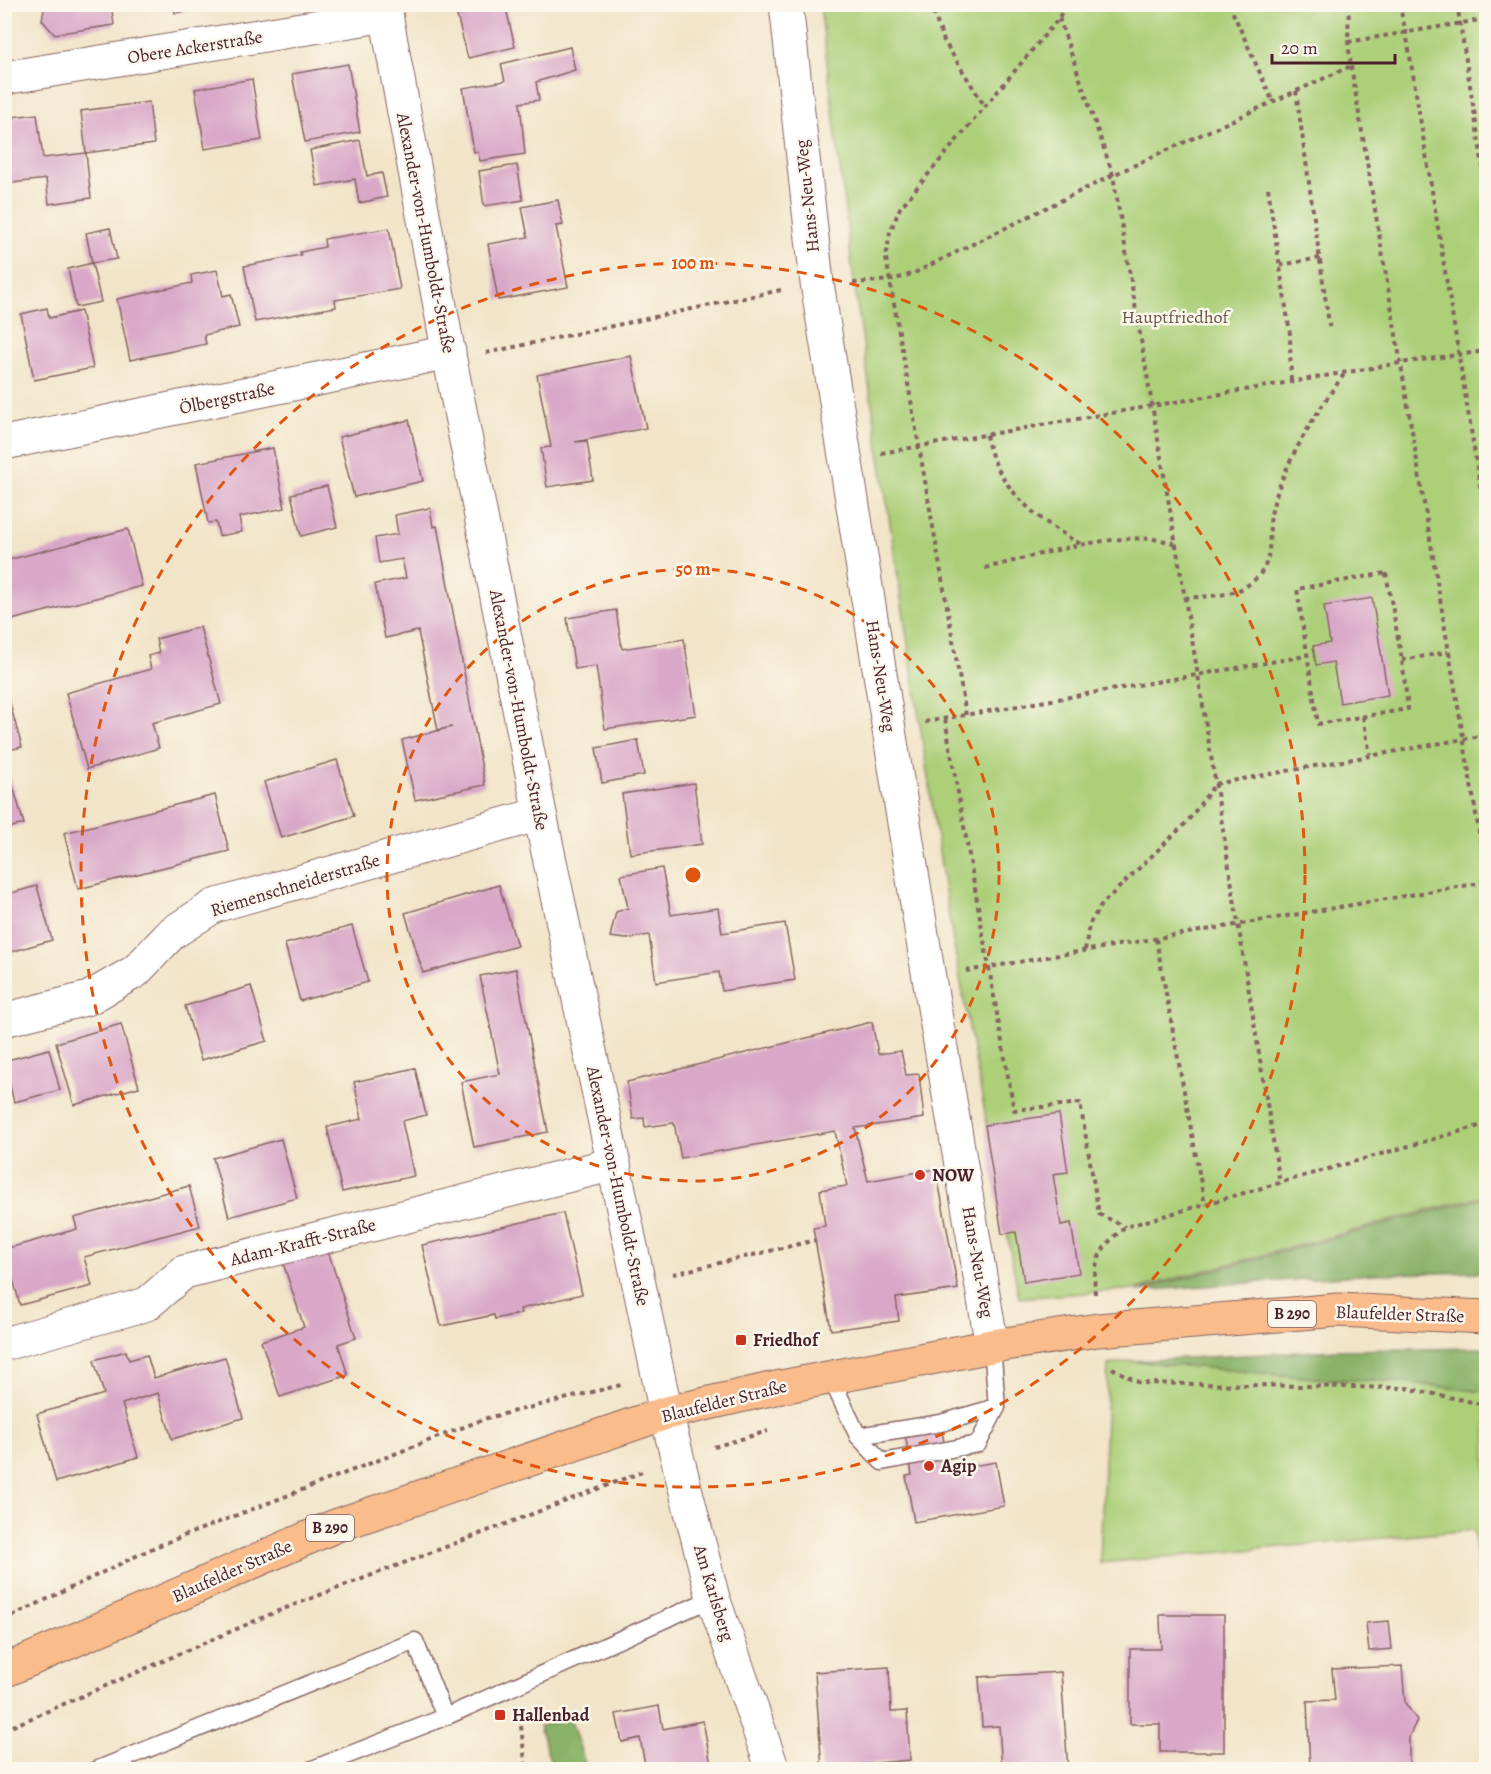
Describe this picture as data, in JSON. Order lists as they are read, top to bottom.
{
  "streets": {
    "main road": ["B 290", "Blaufelder Straße"],
    "street": [
      "Obere Ackerstraße",
      "Hans-Neu-Weg",
      "Alexander-von-Humboldt-Straße",
      "Ölbergstraße",
      "Riemenschneiderstraße",
      "Adam-Krafft-Straße",
      "Am Karlsberg"
    ]
  },
  "crossings": [
    ["Obere Ackerstraße", "Alexander-von-Humboldt-Straße"],
    ["Hans-Neu-Weg", "Blaufelder Straße"],
    ["Alexander-von-Humboldt-Straße", "Ölbergstraße"],
    ["Alexander-von-Humboldt-Straße", "Riemenschneiderstraße"],
    ["Alexander-von-Humboldt-Straße", "Adam-Krafft-Straße"],
    ["Alexander-von-Humboldt-Straße", "Blaufelder Straße"],
    ["Alexander-von-Humboldt-Straße", "Am Karlsberg"],
    ["Blaufelder Straße", "Am Karlsberg"]
  ],
  "parks": ["Hauptfriedhof"],
  "places": {
    "other": ["NOW", "Agip"],
    "transit": ["Friedhof", "Hallenbad"]
  },
  "scale_bar": "20 m",
  "rings": ["100 m", "50 m"]
}
